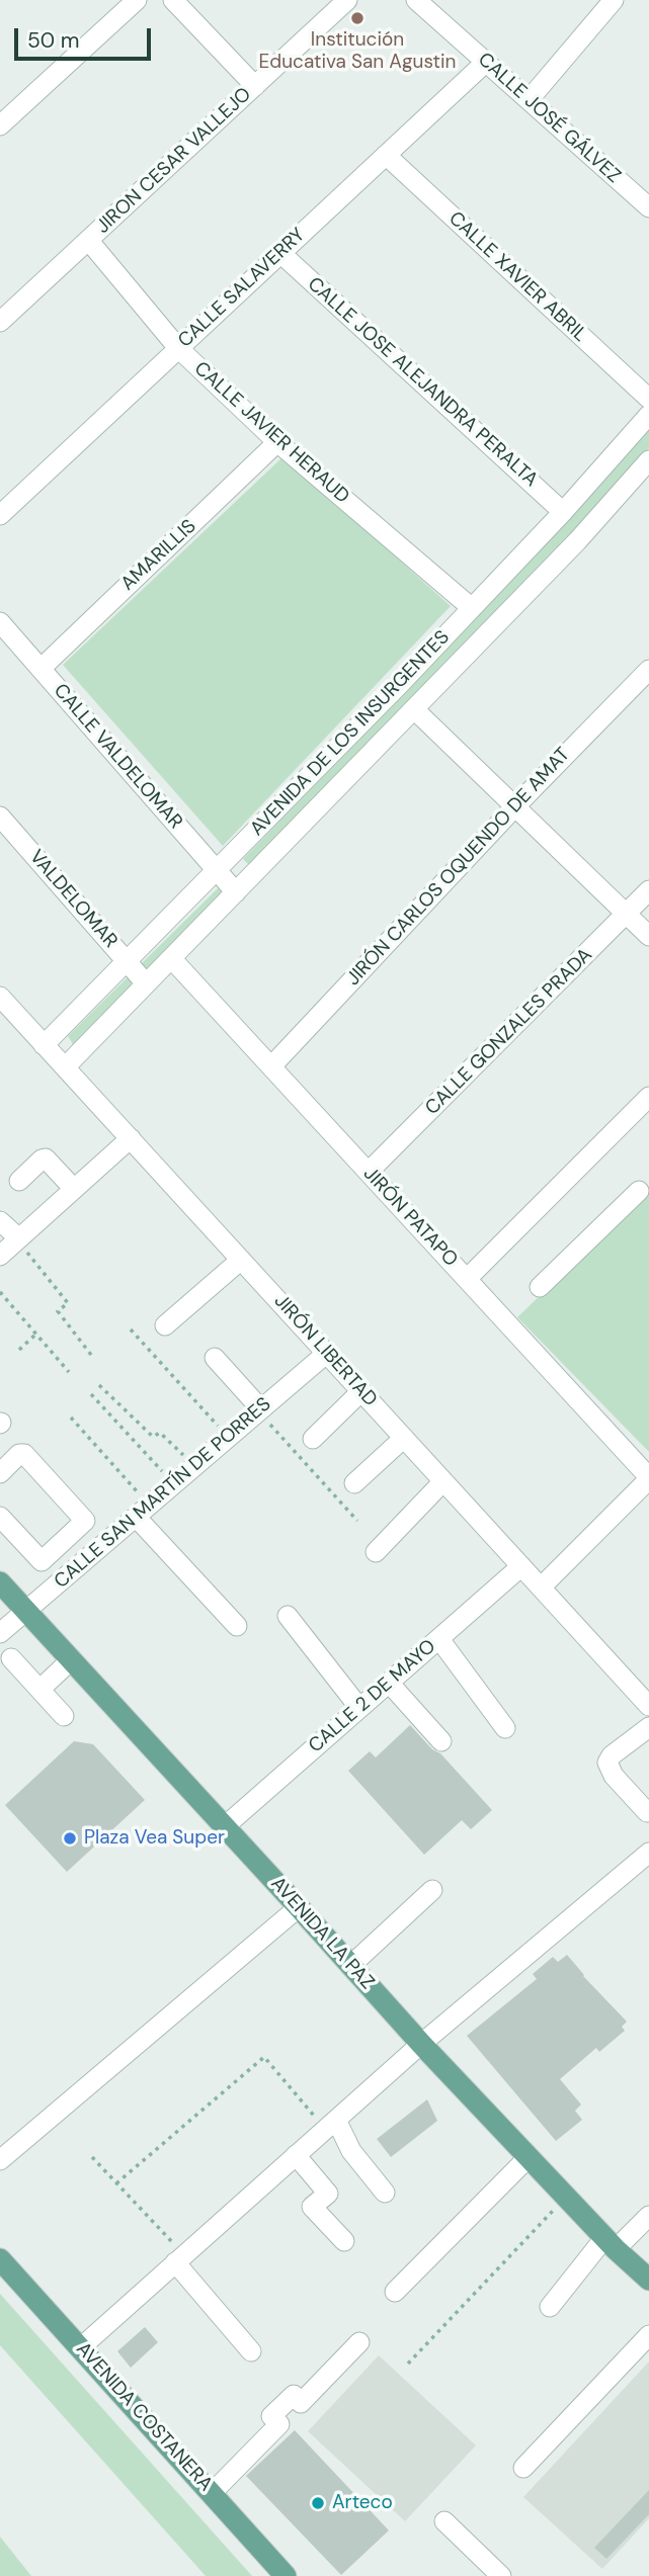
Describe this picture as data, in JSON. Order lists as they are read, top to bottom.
{
  "streets": {
    "main road": ["AVENIDA LA PAZ", "AVENIDA COSTANERA"],
    "street": [
      "CALLE JOSÉ GÁLVEZ",
      "JIRON CESAR VALLEJO",
      "CALLE XAVIER ABRIL",
      "CALLE SALAVERRY",
      "CALLE JOSE ALEJANDRA PERALTA",
      "CALLE JAVIER HERAUD",
      "AMARILLIS",
      "AVENIDA DE LOS INSURGENTES",
      "CALLE VALDELOMAR",
      "JIRÓN CARLOS OQUENDO DE AMAT",
      "VALDELOMAR",
      "CALLE GONZALES PRADA",
      "JIRÓN PATAPO",
      "JIRÓN LIBERTAD",
      "CALLE SAN MARTÍN DE PORRES",
      "CALLE 2 DE MAYO"
    ]
  },
  "crossings": [
    ["CALLE JOSÉ GÁLVEZ", "CALLE SALAVERRY"],
    ["JIRON CESAR VALLEJO", "CALLE JAVIER HERAUD"],
    ["CALLE XAVIER ABRIL", "CALLE SALAVERRY"],
    ["CALLE SALAVERRY", "CALLE JOSE ALEJANDRA PERALTA"],
    ["CALLE SALAVERRY", "CALLE JAVIER HERAUD"],
    ["CALLE JOSE ALEJANDRA PERALTA", "AVENIDA DE LOS INSURGENTES"],
    ["CALLE JAVIER HERAUD", "AMARILLIS"],
    ["CALLE JAVIER HERAUD", "AVENIDA DE LOS INSURGENTES"],
    ["AMARILLIS", "CALLE VALDELOMAR"],
    ["AVENIDA DE LOS INSURGENTES", "CALLE VALDELOMAR"],
    ["AVENIDA DE LOS INSURGENTES", "VALDELOMAR"],
    ["AVENIDA DE LOS INSURGENTES", "JIRÓN PATAPO"],
    ["AVENIDA DE LOS INSURGENTES", "JIRÓN LIBERTAD"],
    ["JIRÓN CARLOS OQUENDO DE AMAT", "JIRÓN PATAPO"],
    ["CALLE GONZALES PRADA", "JIRÓN PATAPO"],
    ["JIRÓN LIBERTAD", "CALLE SAN MARTÍN DE PORRES"],
    ["JIRÓN LIBERTAD", "CALLE 2 DE MAYO"],
    ["CALLE SAN MARTÍN DE PORRES", "AVENIDA LA PAZ"],
    ["CALLE 2 DE MAYO", "AVENIDA LA PAZ"]
  ],
  "places": ["Institución Educativa San Agustin", "Plaza Vea Super", "Arteco"],
  "scale_bar": "50 m"
}
